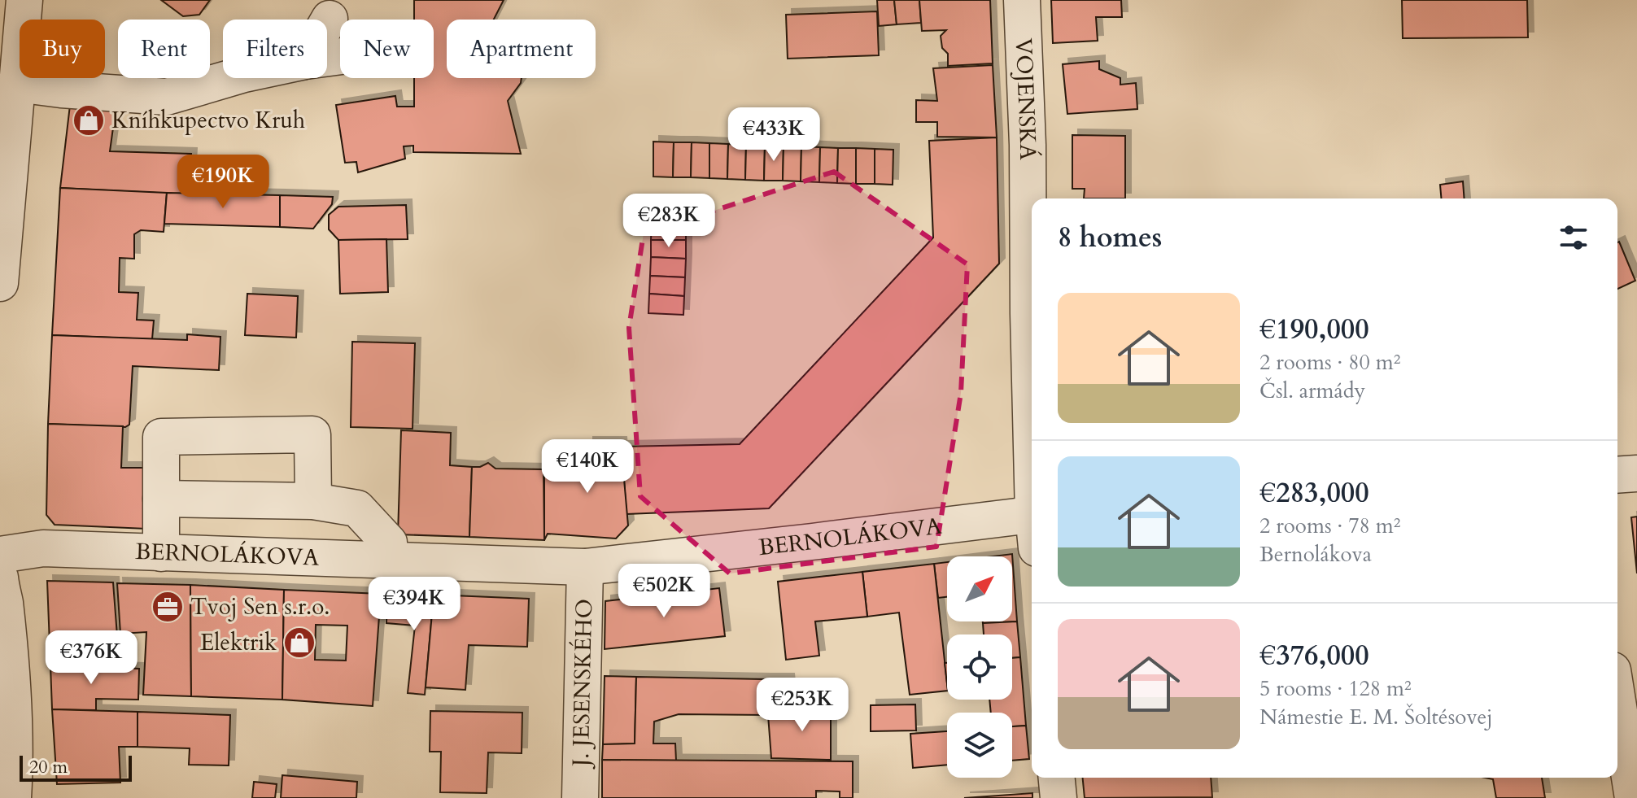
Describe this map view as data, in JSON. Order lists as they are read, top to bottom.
{
  "streets": {
    "street": ["VOJENSKÁ", "BERNOLÁKOVA", "J. JESENSKÉHO"]
  },
  "crossings": [
    ["BERNOLÁKOVA", "J. JESENSKÉHO"]
  ],
  "places": {
    "shop": ["Kníhkupectvo Kruh", "Elektrik"],
    "office": ["Tvoj Sen s.r.o."]
  },
  "scale_bar": "20 m",
  "north": "top right",
  "page": {
    "chip": [
      "Buy",
      "Rent",
      "Filters",
      "New",
      "Apartment"
    ],
    "price": [
      "€433K",
      "€190K",
      "€283K",
      "€140K",
      "€502K",
      "€394K",
      "€376K",
      "€253K"
    ],
    "heading": "8 homes",
    "list": [
      {
        "name": "€190,000",
        "note": "2 rooms · 80 m² · Čsl. armády"
      },
      {
        "name": "€283,000",
        "note": "2 rooms · 78 m² · Bernolákova"
      },
      {
        "name": "€376,000",
        "note": "5 rooms · 128 m² · Námestie E. M. Šoltésovej"
      }
    ],
    "scale": "20 m"
  }
}
